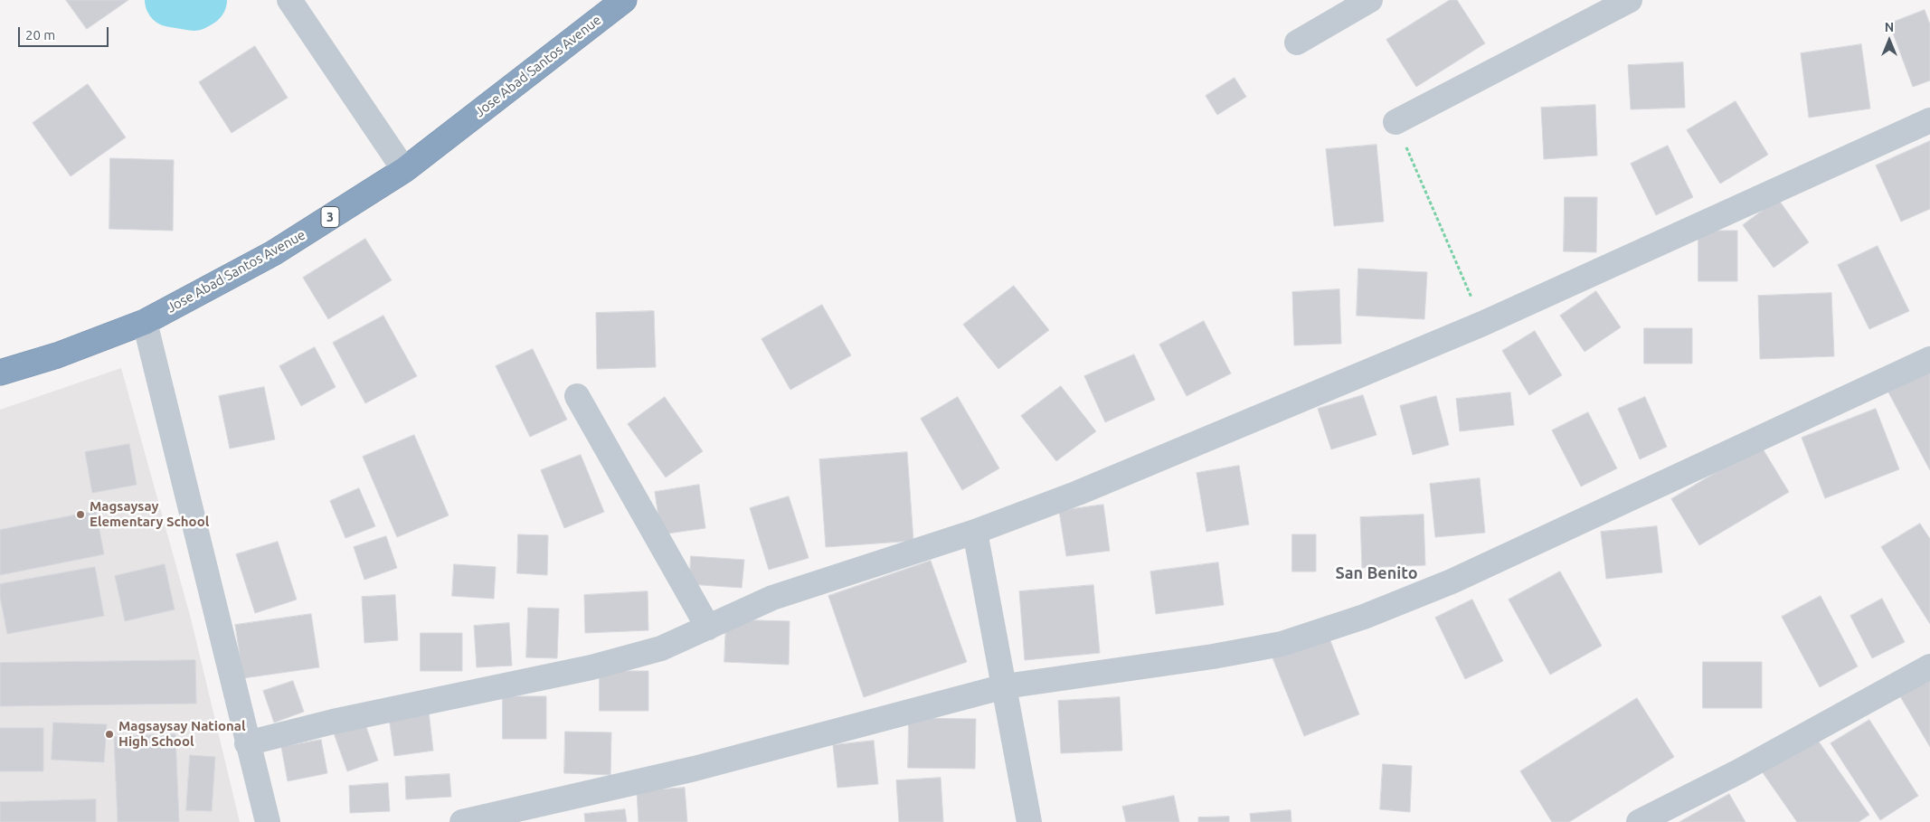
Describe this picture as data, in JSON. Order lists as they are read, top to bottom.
{
  "streets": {
    "highway": ["Jose Abad Santos Avenue", "3"]
  },
  "districts": ["San Benito"],
  "places": ["Magsaysay Elementary School", "Magsaysay National High School"],
  "scale_bar": "20 m",
  "north": "top"
}
